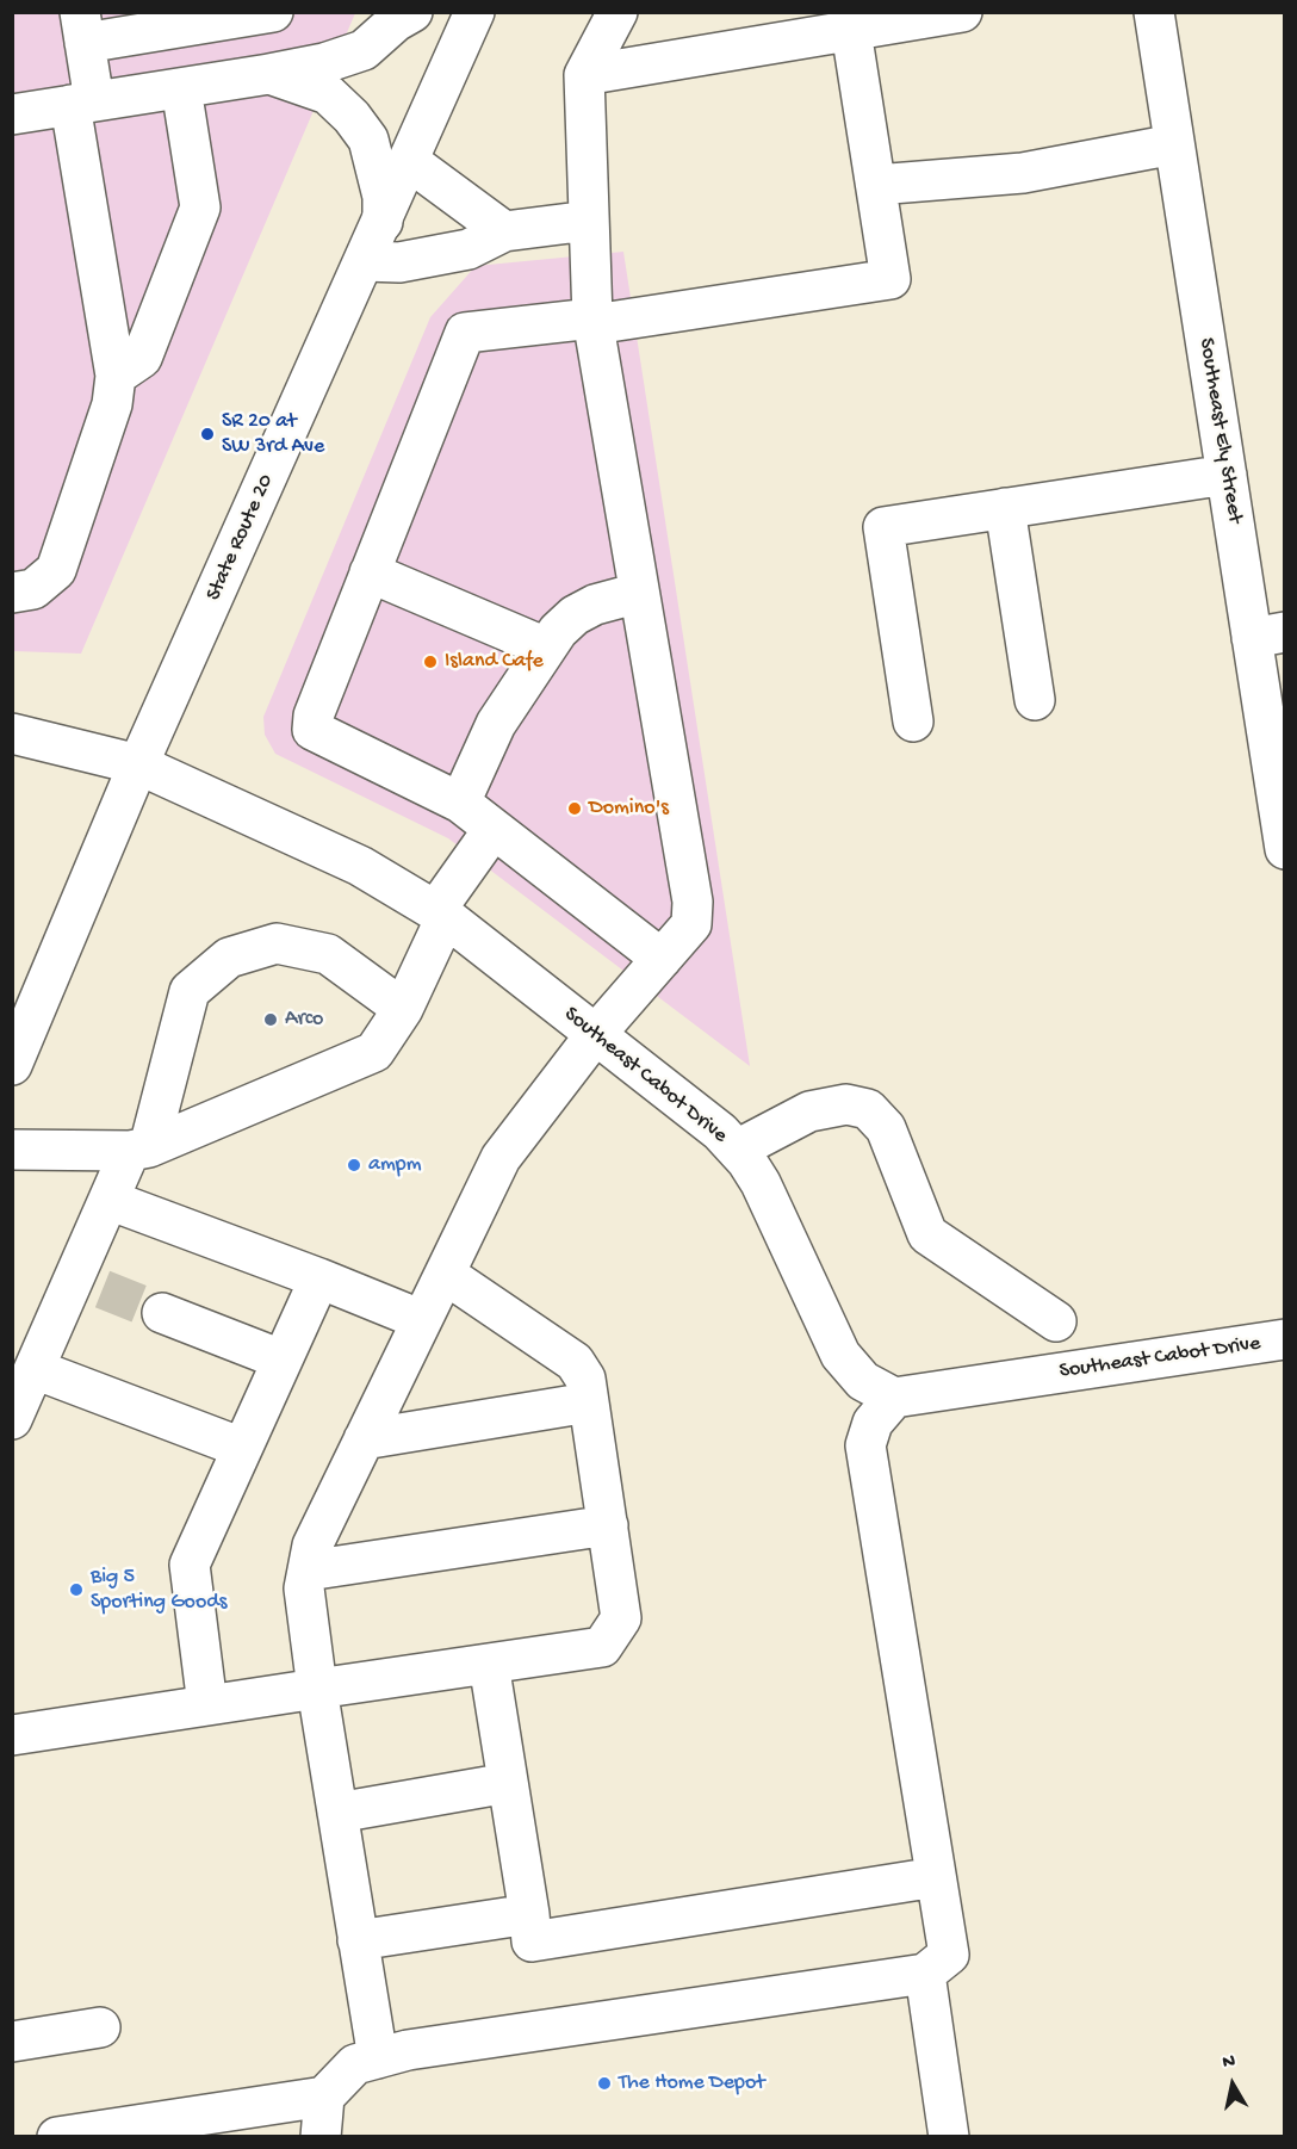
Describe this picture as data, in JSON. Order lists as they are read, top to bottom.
{
  "streets": {
    "street": ["Southeast Ely Street", "State Route 20", "Southeast Cabot Drive"]
  },
  "crossings": [
    ["State Route 20", "Southeast Cabot Drive"]
  ],
  "places": [
    "SR 20 at SW 3rd Ave",
    "Island Cafe",
    "Domino's",
    "Arco",
    "ampm",
    "Big 5 Sporting Goods",
    "The Home Depot"
  ],
  "north": "top"
}
